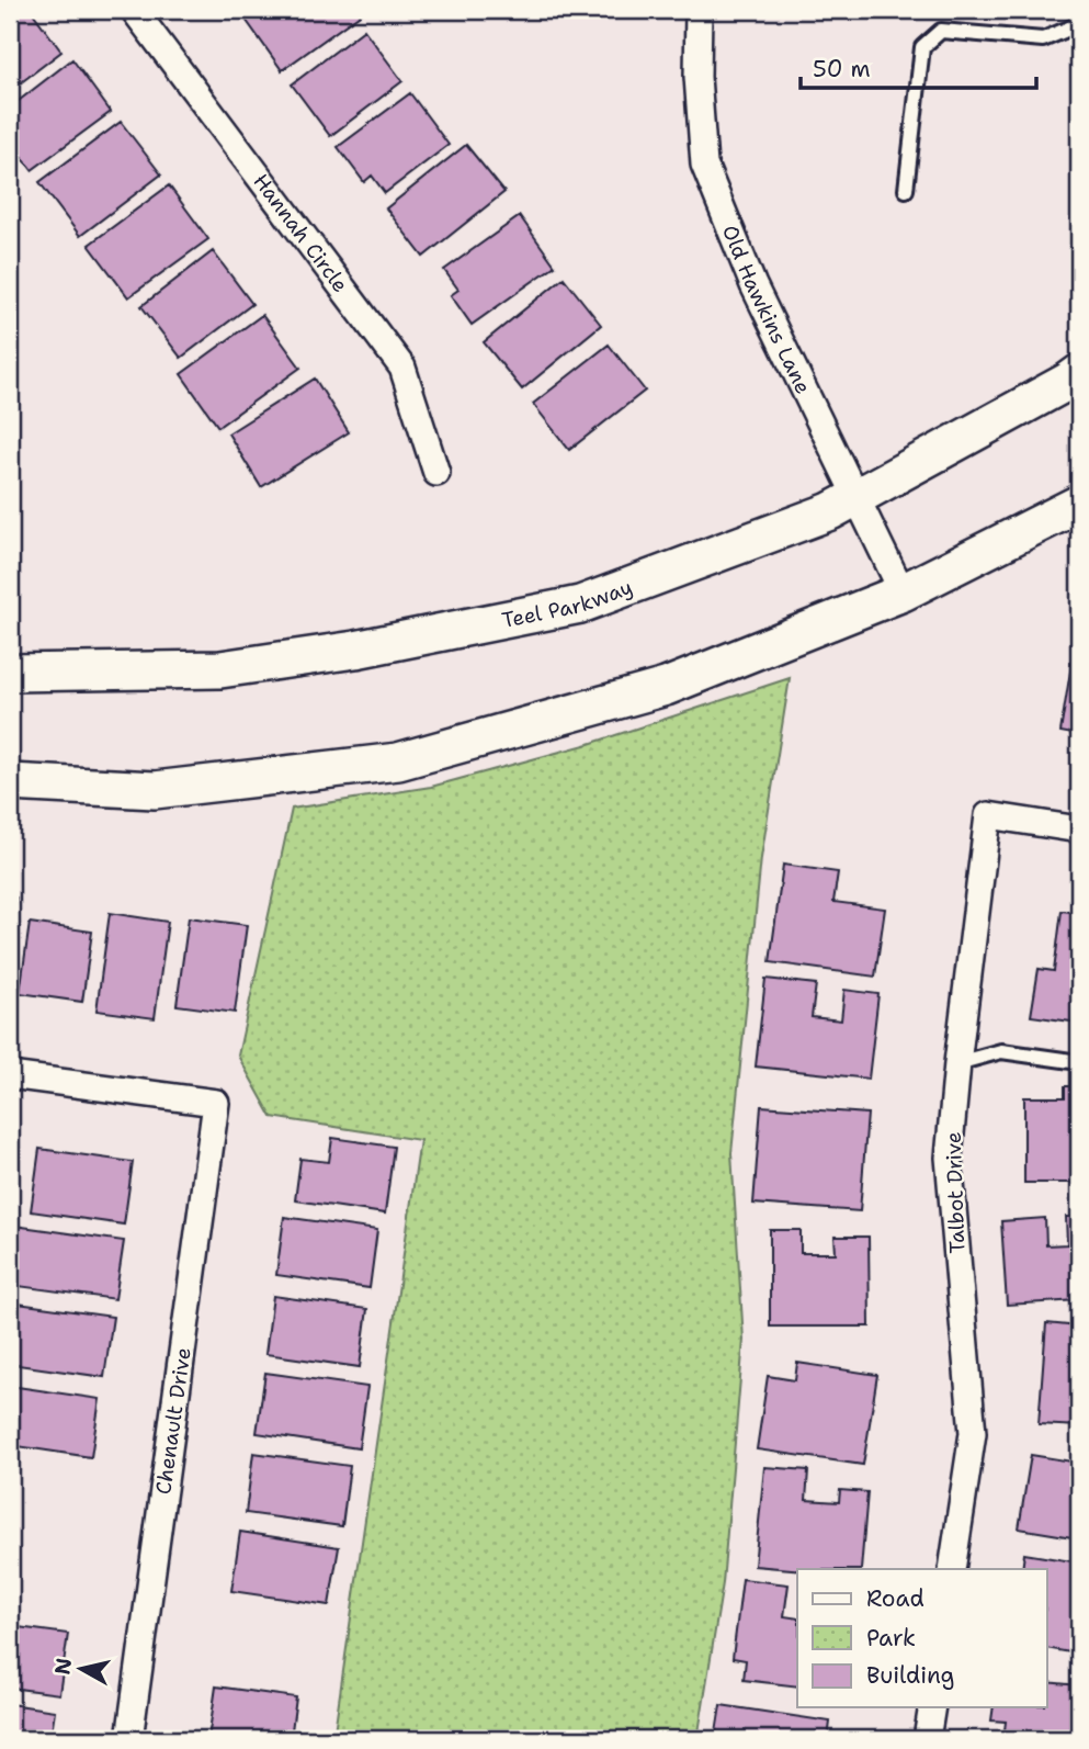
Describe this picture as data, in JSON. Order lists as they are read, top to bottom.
{
  "streets": {
    "main road": ["Teel Parkway"],
    "street": [
      "Hannah Circle",
      "Old Hawkins Lane",
      "Talbot Drive",
      "Chenault Drive"
    ]
  },
  "crossings": [
    ["Old Hawkins Lane", "Teel Parkway"]
  ],
  "legend": ["Road", "Park", "Building"],
  "scale_bar": "50 m",
  "north": "left"
}
